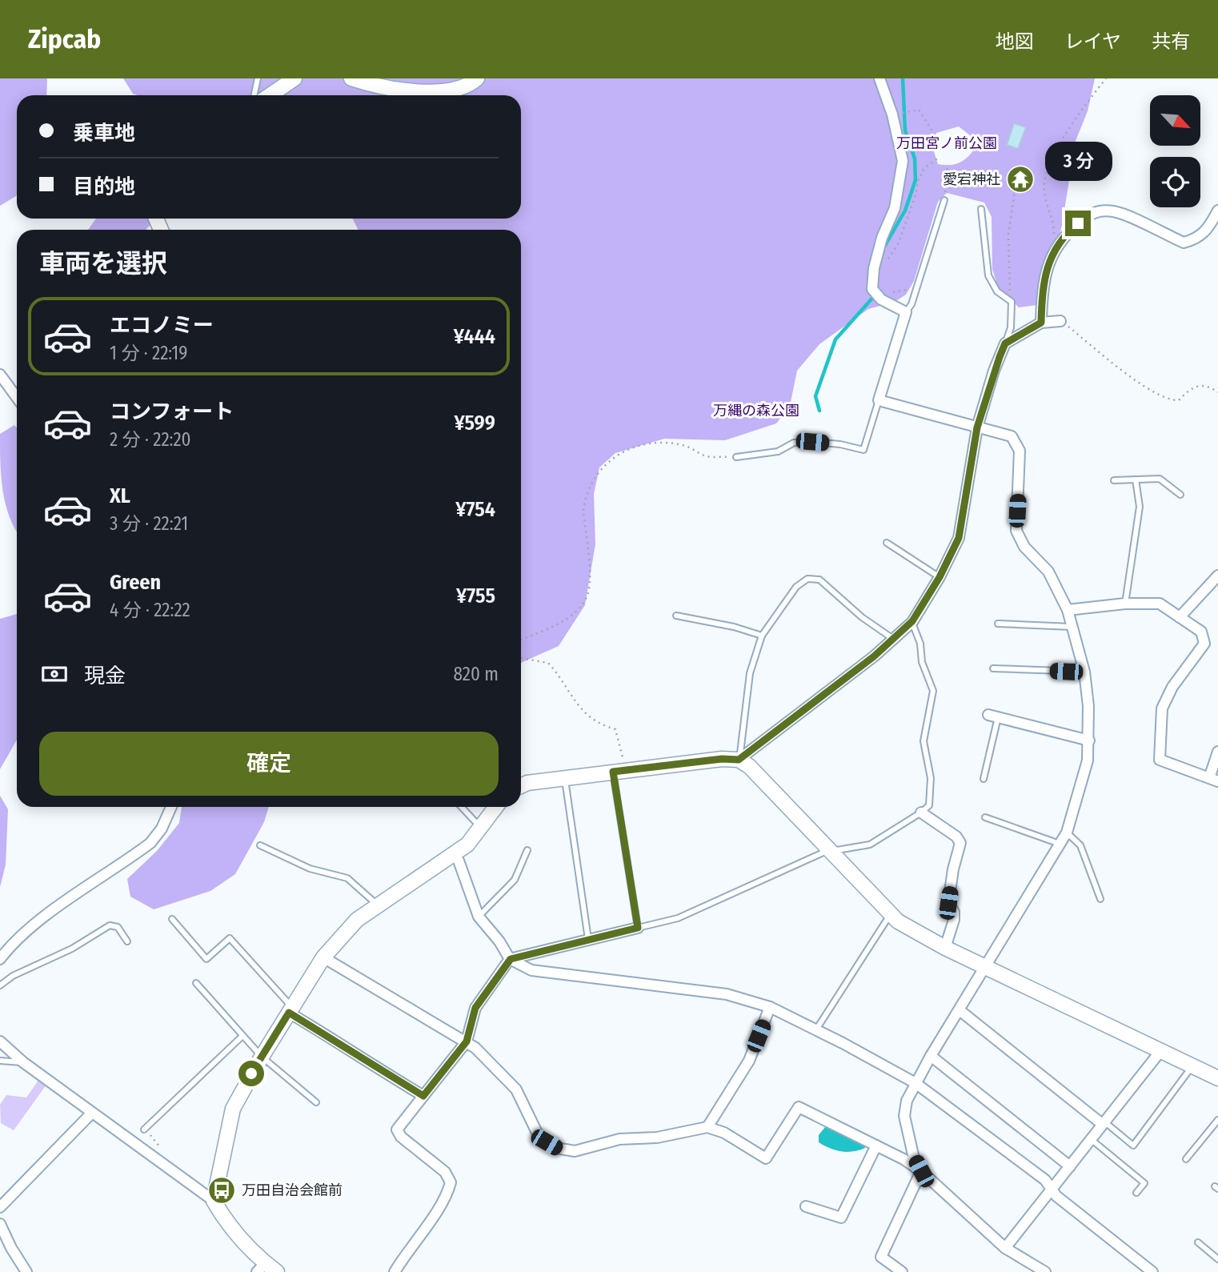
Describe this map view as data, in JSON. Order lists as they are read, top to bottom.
{
  "parks": ["万田宮ノ前公園", "万縄の森公園"],
  "places": {
    "temple": ["愛宕神社"],
    "bus stop": ["万田自治会館前"]
  },
  "north": "bottom right",
  "page": {
    "header": "Zipcab",
    "nav": ["地図", "レイヤ", "共有"],
    "banner": ["乗車地", "目的地"],
    "bubble": "3 分",
    "heading": "車両を選択",
    "list": [
      {
        "name": "エコノミー",
        "note": "1 分 · 22:19",
        "value": "¥444"
      },
      {
        "name": "コンフォート",
        "note": "2 分 · 22:20",
        "value": "¥599"
      },
      {
        "name": "XL",
        "note": "3 分 · 22:21",
        "value": "¥754"
      },
      {
        "name": "Green",
        "note": "4 分 · 22:22",
        "value": "¥755"
      }
    ],
    "pay": ["現金", "820 m"],
    "buttons": "確定"
  }
}
